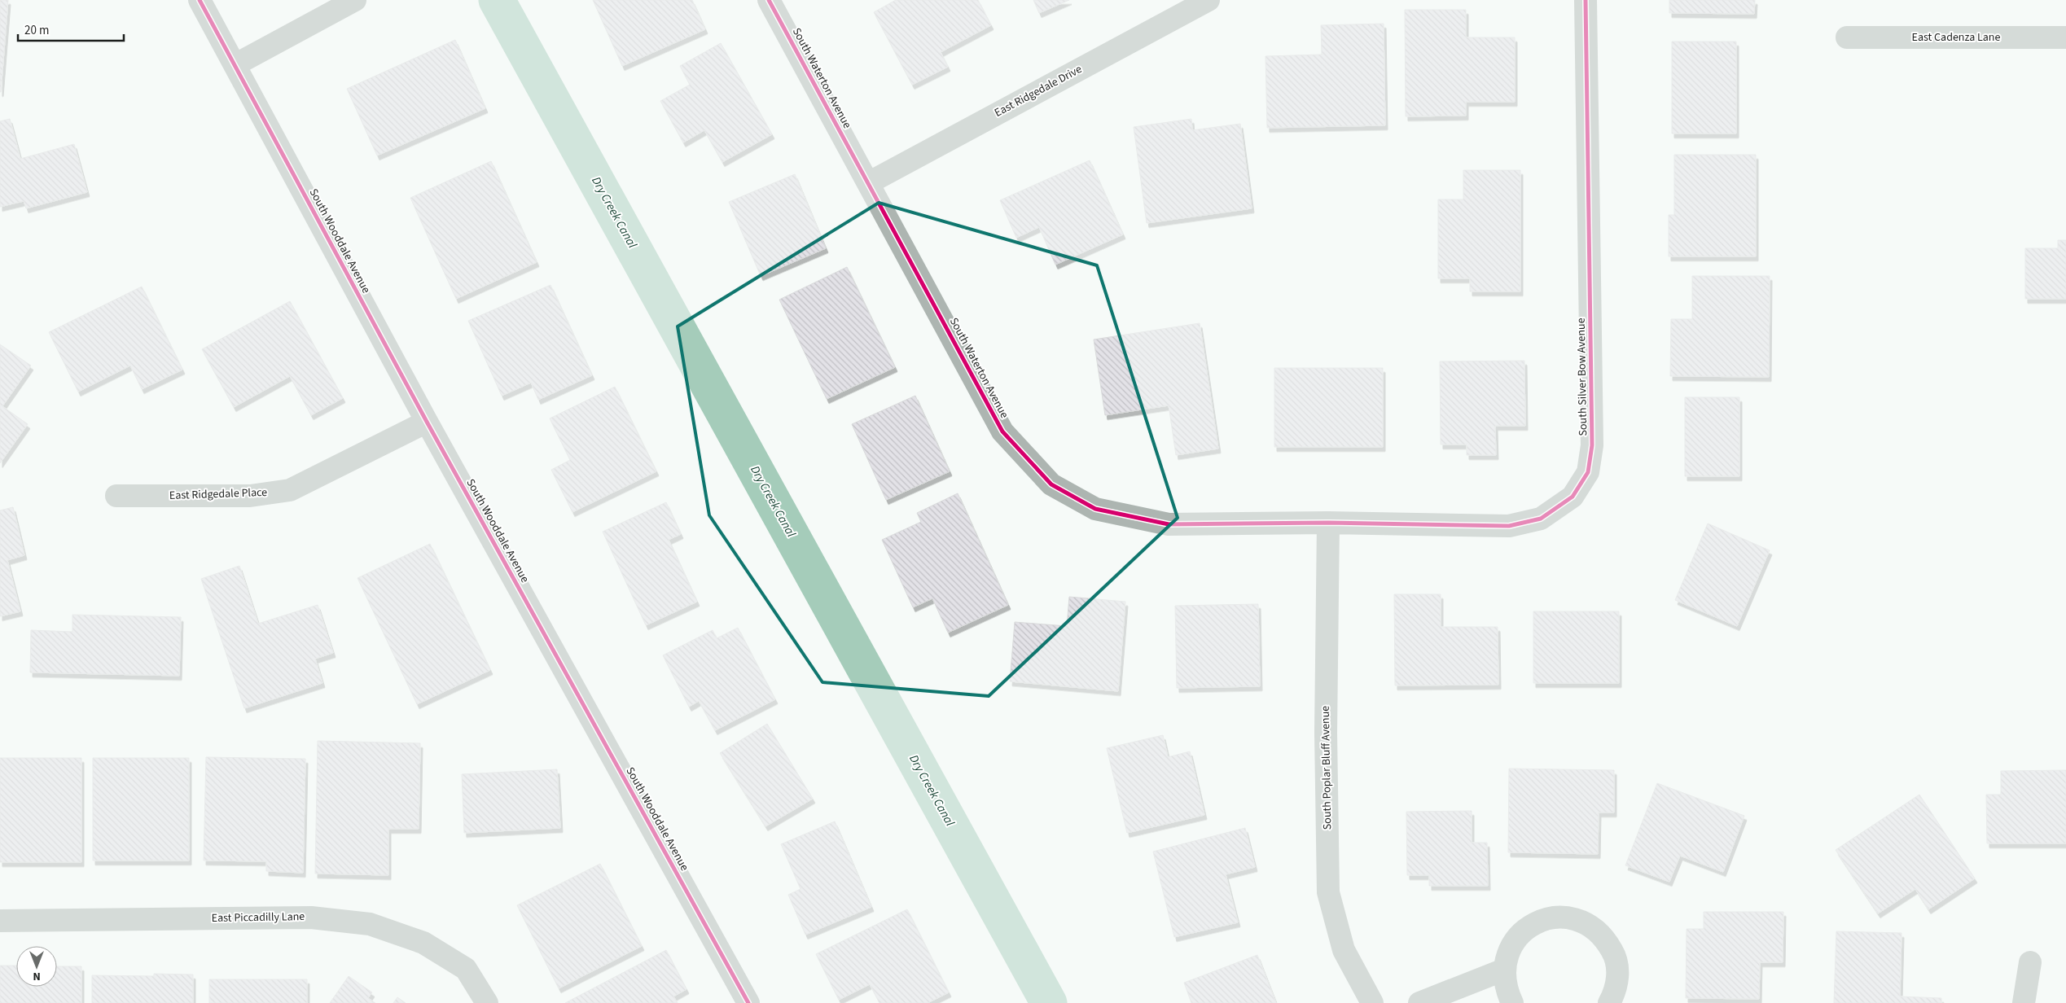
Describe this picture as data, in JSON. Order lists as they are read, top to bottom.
{
  "streets": {
    "street": [
      "East Cadenza Lane",
      "South Waterton Avenue",
      "East Ridgedale Drive",
      "South Wooddale Avenue",
      "South Silver Bow Avenue",
      "East Ridgedale Place",
      "South Poplar Bluff Avenue",
      "East Piccadilly Lane"
    ]
  },
  "crossings": [
    ["South Waterton Avenue", "East Ridgedale Drive"],
    ["South Waterton Avenue", "South Silver Bow Avenue"],
    ["South Waterton Avenue", "South Poplar Bluff Avenue"],
    ["South Wooddale Avenue", "East Ridgedale Place"],
    ["South Silver Bow Avenue", "South Poplar Bluff Avenue"]
  ],
  "water": ["Dry Creek Canal"],
  "scale_bar": "20 m",
  "north": "bottom"
}
